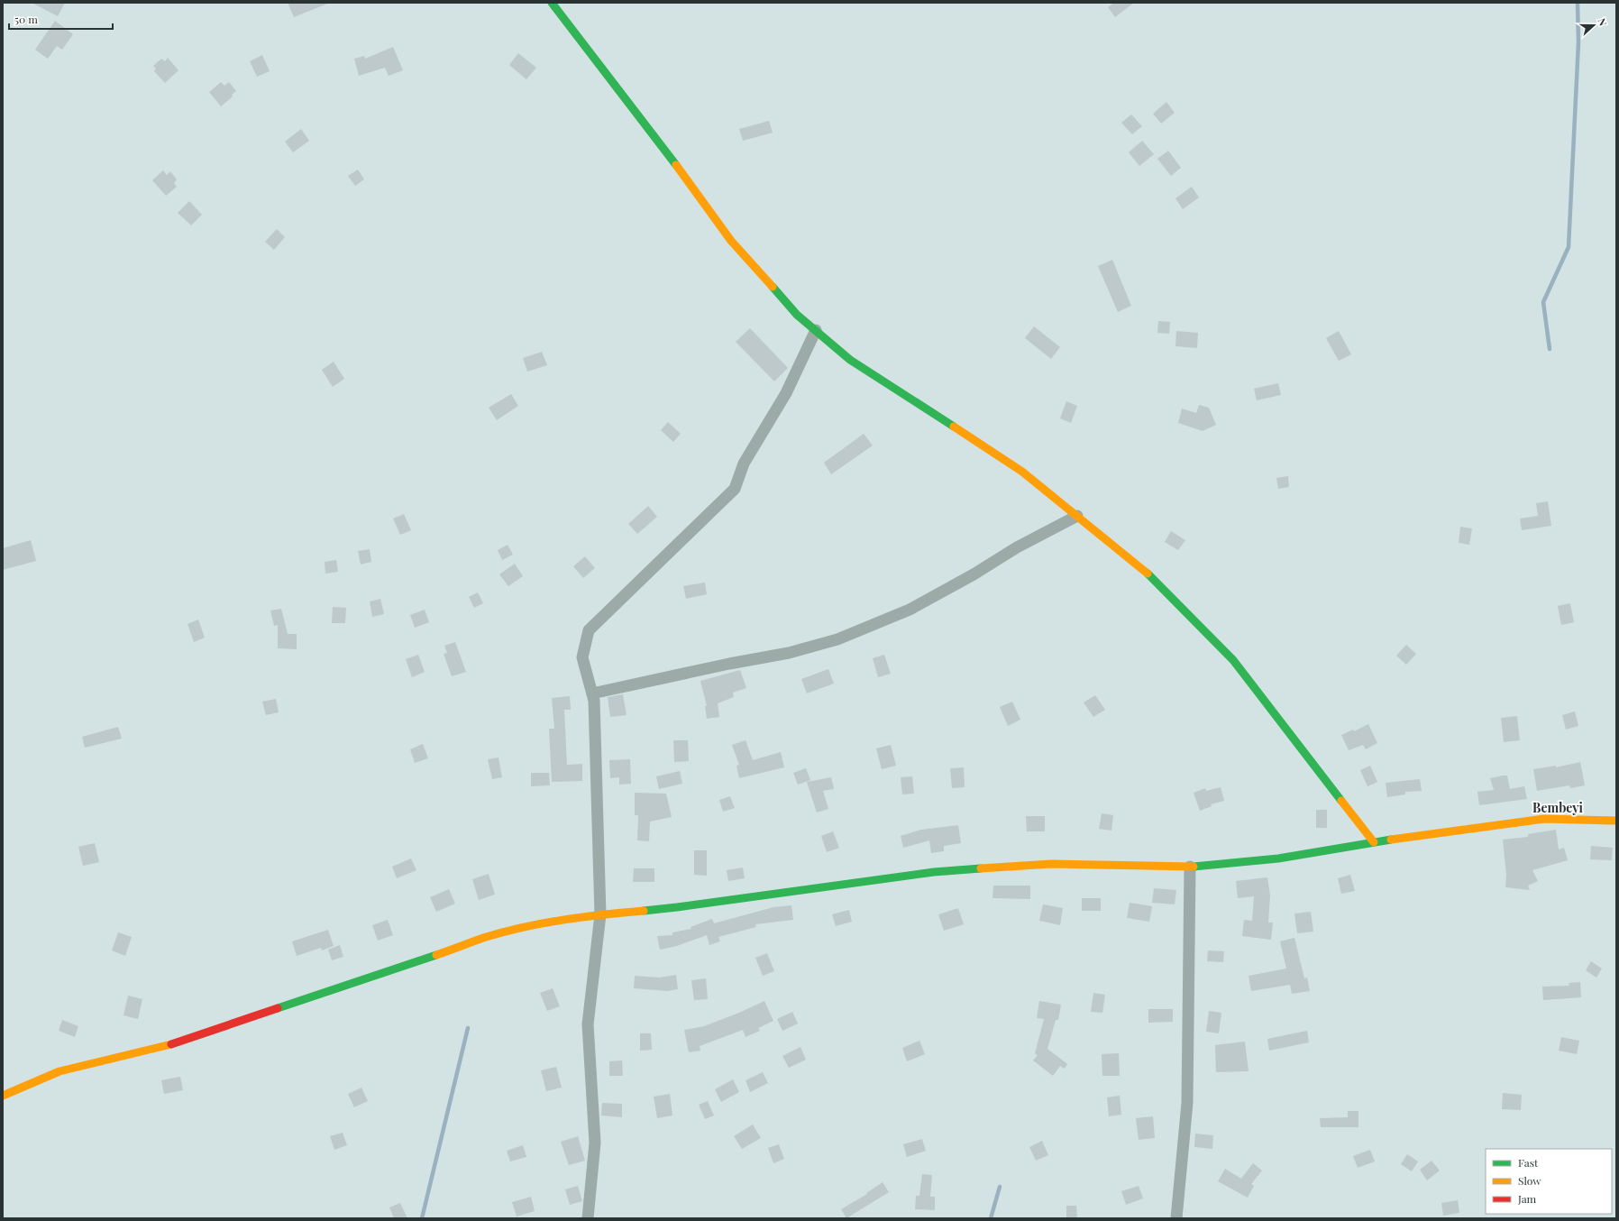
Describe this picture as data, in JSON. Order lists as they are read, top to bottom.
{
  "districts": ["Bembeyi"],
  "legend": ["Fast", "Slow", "Jam"],
  "scale_bar": "50 m",
  "north": "right"
}
